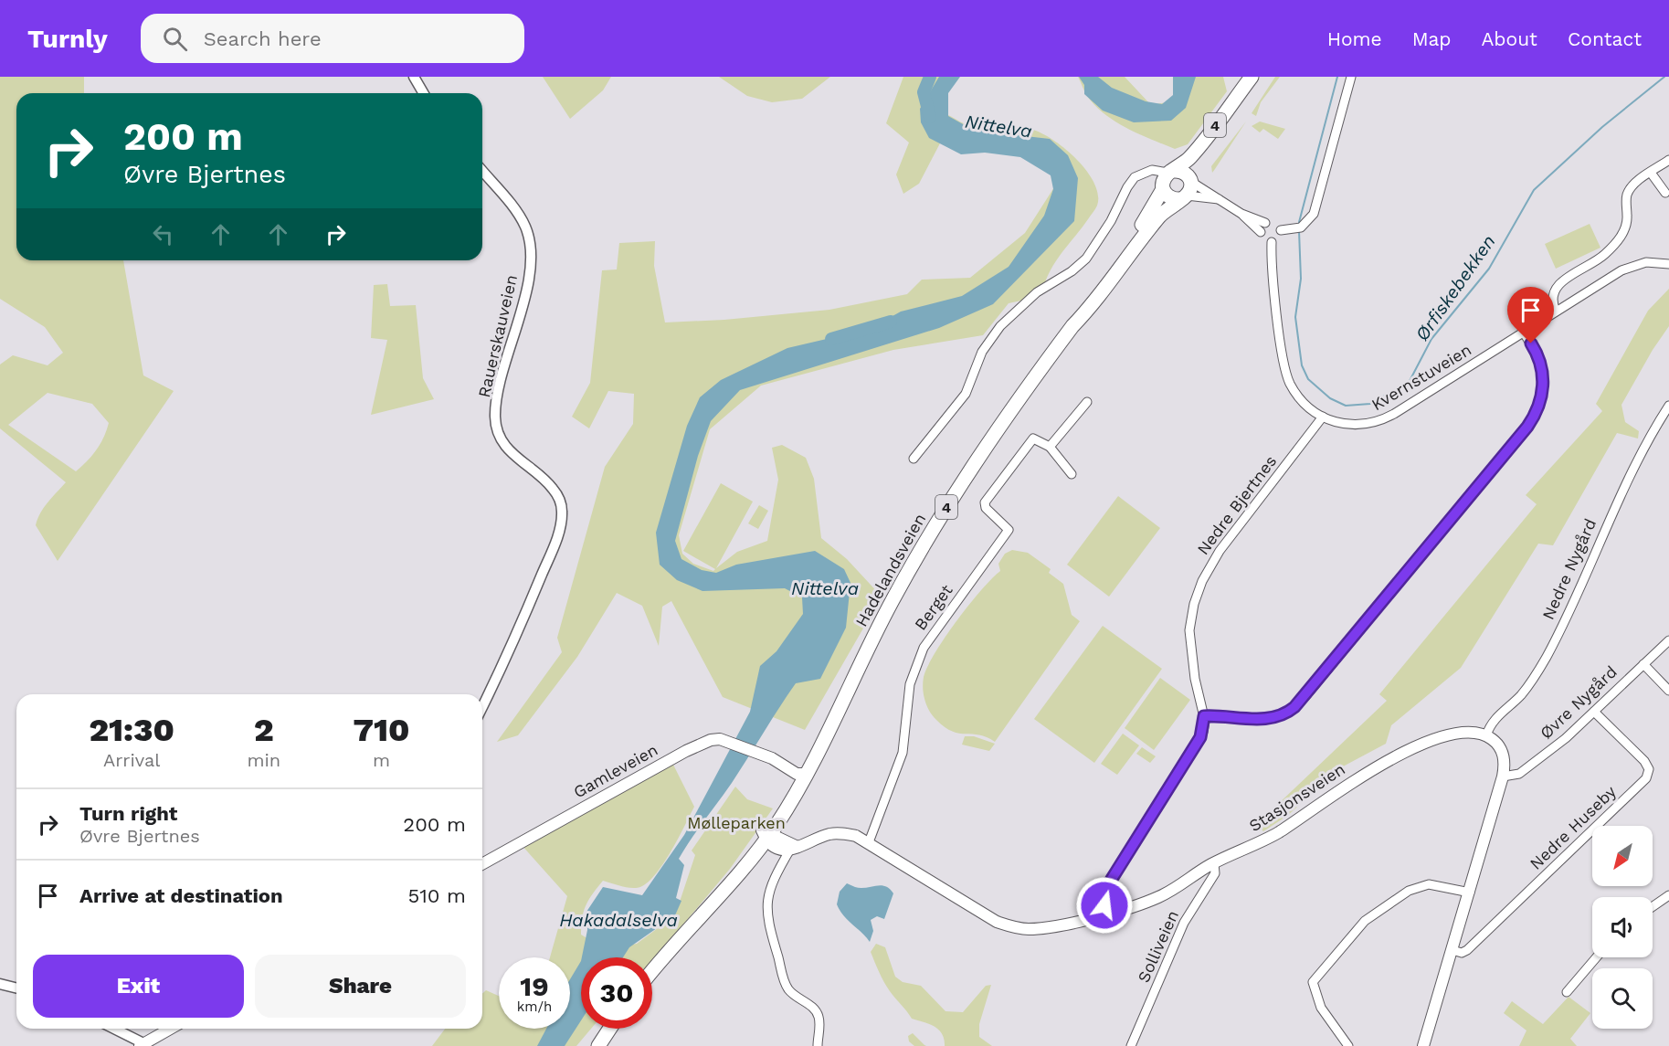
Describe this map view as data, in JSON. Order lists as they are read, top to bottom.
{
  "streets": {
    "highway": ["4", "Hadelandsveien"],
    "main road": ["Gamleveien", "Stasjonsveien"],
    "street": [
      "Rauerskauveien",
      "Kvernstuveien",
      "Nedre Bjertnes",
      "Nedre Nygård",
      "Berget",
      "Øvre Nygård",
      "Nedre Huseby",
      "Solliveien"
    ]
  },
  "crossings": [
    ["Kvernstuveien", "Nedre Bjertnes"],
    ["Nedre Nygård", "Stasjonsveien"],
    ["Hadelandsveien", "Gamleveien"],
    ["Berget", "Stasjonsveien"],
    ["Øvre Nygård", "Nedre Huseby"],
    ["Stasjonsveien", "Solliveien"]
  ],
  "water": ["Nittelva", "Ørfiskebekken", "Hakadalselva"],
  "parks": ["Mølleparken"],
  "north": "bottom left",
  "page": {
    "header": "Turnly",
    "search": "Search here",
    "nav": [
      "Home",
      "Map",
      "About",
      "Contact"
    ],
    "turn": ["200 m", "Øvre Bjertnes"],
    "eta": [
      "21:30",
      "Arrival",
      "2",
      "min",
      "710",
      "m"
    ],
    "list": [
      {
        "name": "Turn right",
        "note": "Øvre Bjertnes",
        "value": "200 m"
      },
      {
        "name": "Arrive at destination",
        "value": "510 m"
      }
    ],
    "buttons": ["Exit", "Share"],
    "speed": "19 km/h",
    "limit": "30"
  }
}
